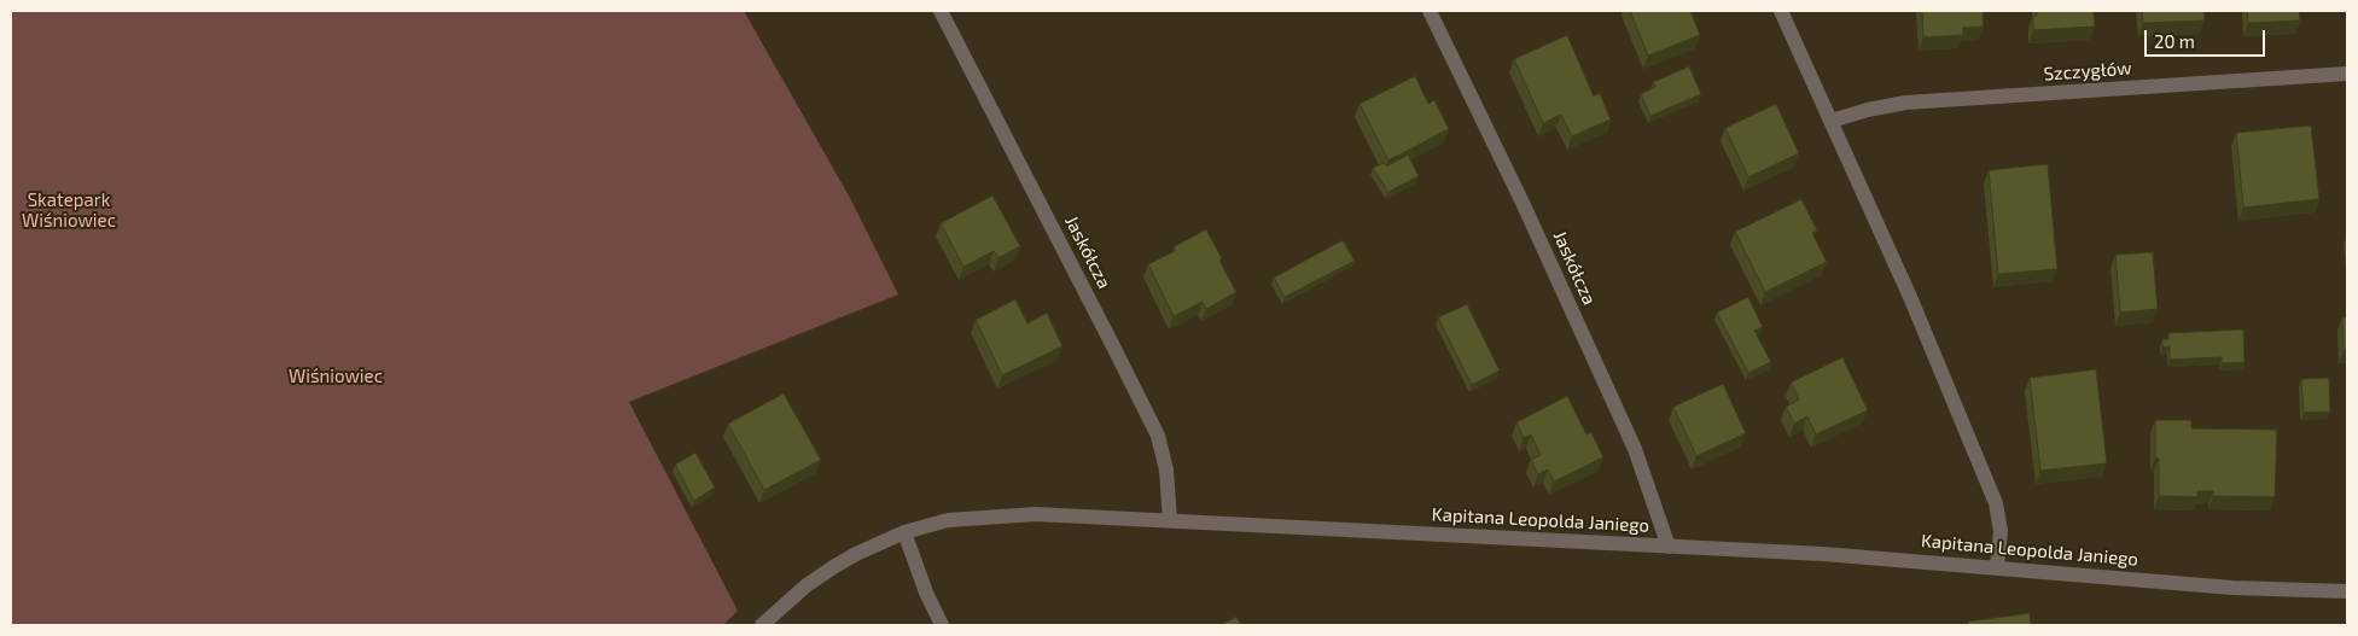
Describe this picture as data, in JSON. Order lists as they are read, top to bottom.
{
  "streets": {
    "street": ["Szczygłów", "Jaskółcza", "Kapitana Leopolda Janiego"]
  },
  "crossings": [
    ["Jaskółcza", "Kapitana Leopolda Janiego"]
  ],
  "parks": ["Skatepark Wiśniowiec", "Wiśniowiec"],
  "scale_bar": "20 m"
}
